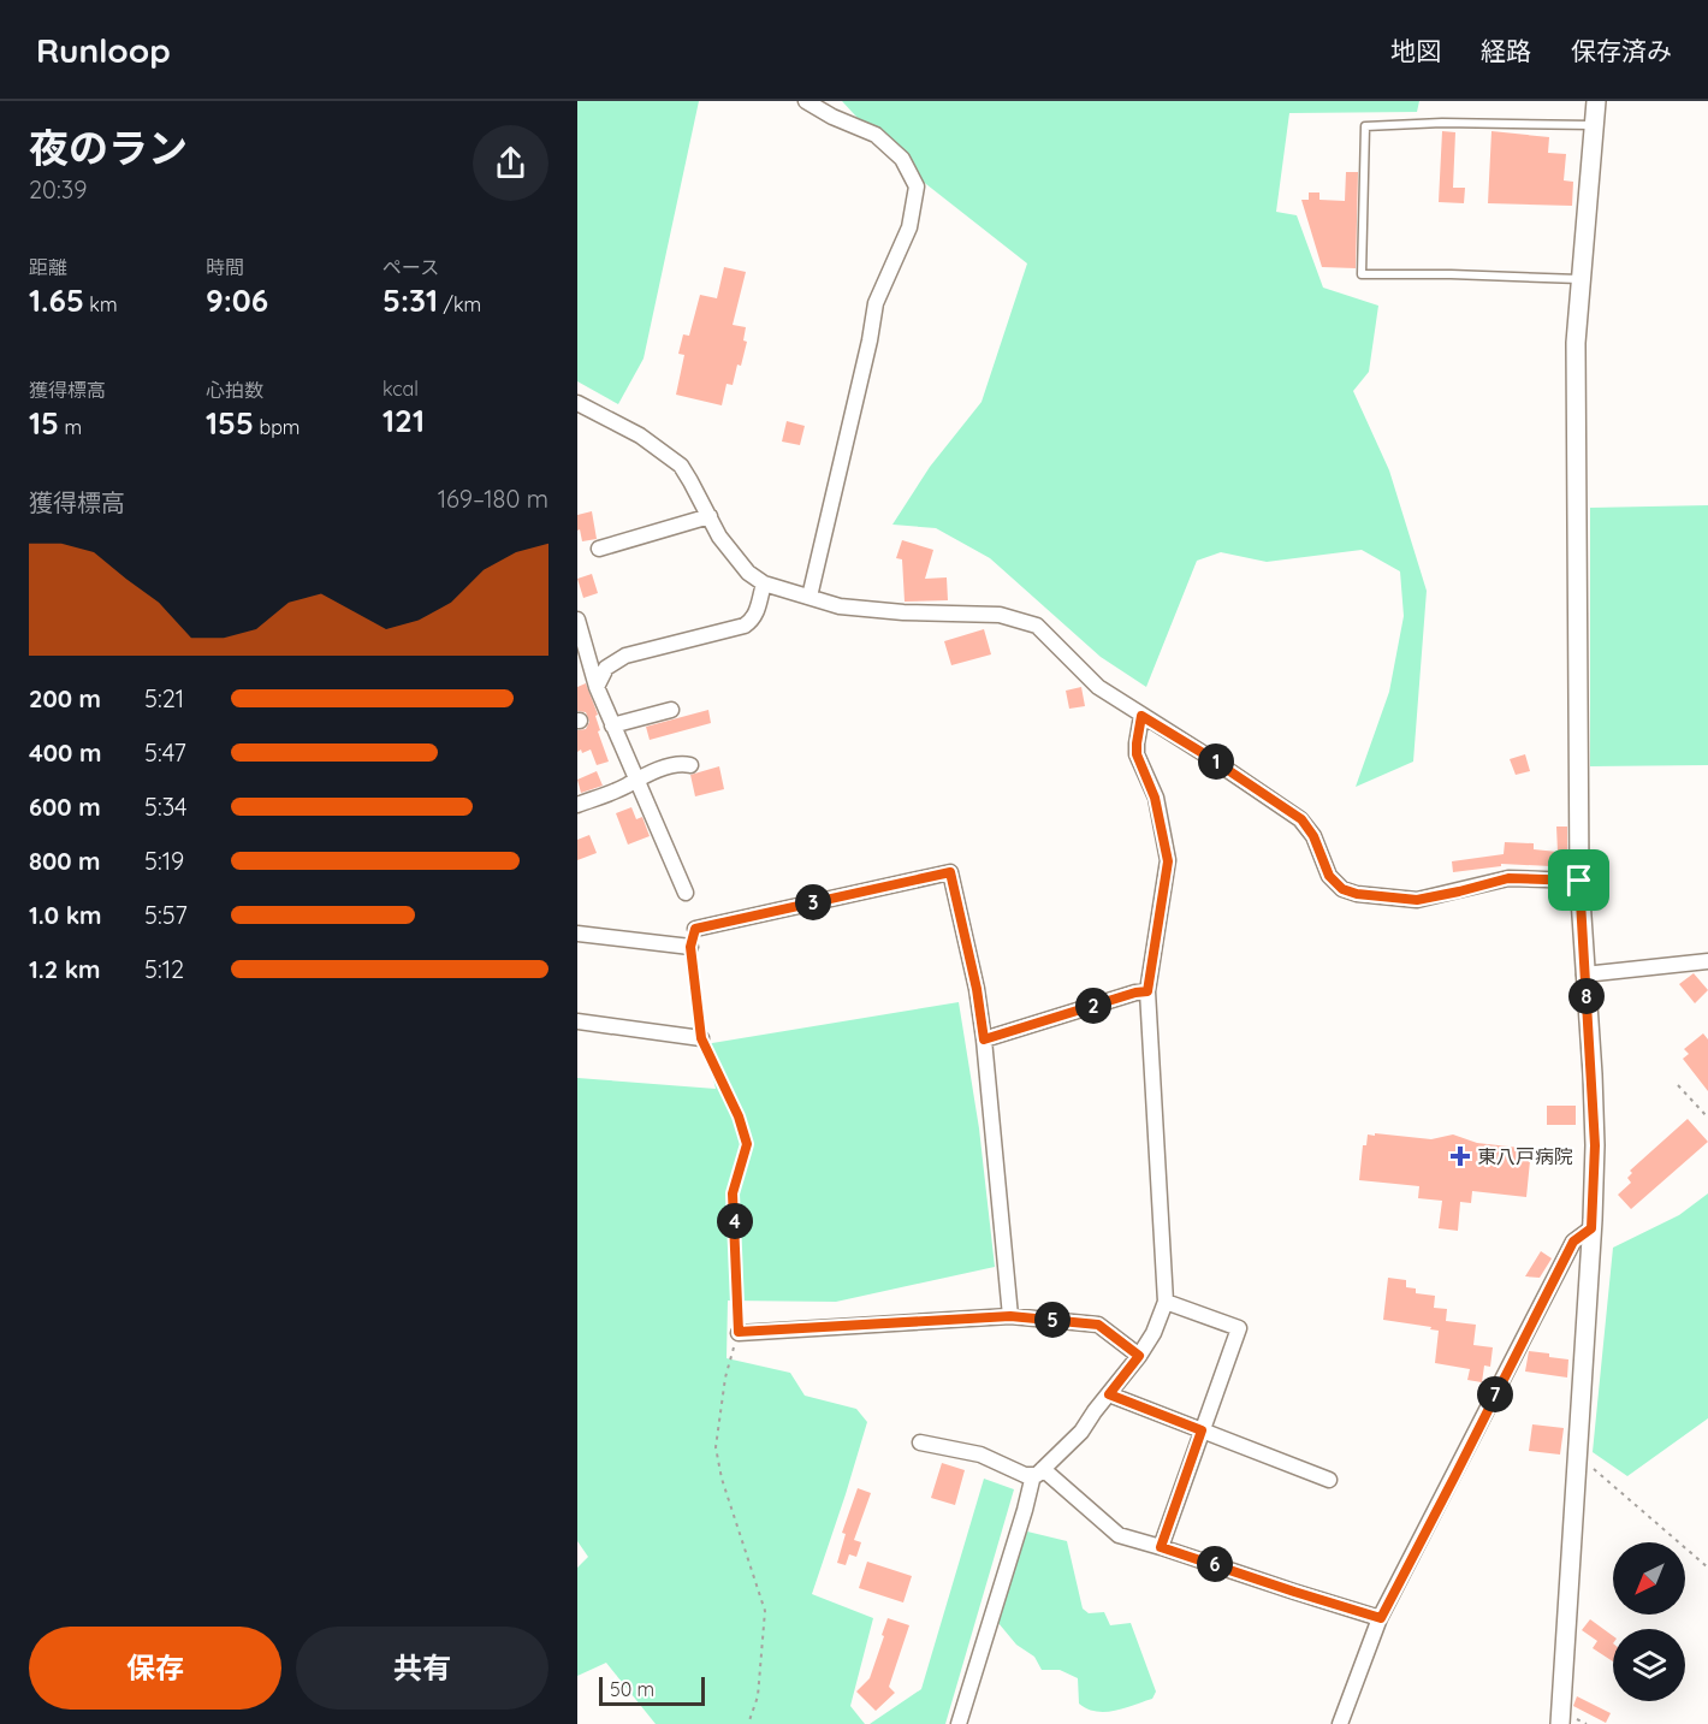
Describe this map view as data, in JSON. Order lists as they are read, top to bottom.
{
  "places": {
    "health": ["東八戸病院"]
  },
  "scale_bar": "50 m",
  "north": "bottom left",
  "page": {
    "header": "Runloop",
    "nav": ["地図", "経路", "保存済み"],
    "heading": ["夜のラン", "20:39"],
    "stats": [
      ["距離", "1.65 km"],
      ["時間", "9:06"],
      ["ペース", "5:31 /km"],
      ["獲得標高", "15 m"],
      ["心拍数", "155 bpm"],
      ["kcal", "121"]
    ],
    "chart": ["獲得標高", "169–180 m"],
    "list": [
      {
        "name": "200 m",
        "note": "5:21"
      },
      {
        "name": "400 m",
        "note": "5:47"
      },
      {
        "name": "600 m",
        "note": "5:34"
      },
      {
        "name": "800 m",
        "note": "5:19"
      },
      {
        "name": "1.0 km",
        "note": "5:57"
      },
      {
        "name": "1.2 km",
        "note": "5:12"
      }
    ],
    "pins": [
      "1",
      "3",
      "8",
      "2",
      "4",
      "5",
      "7",
      "6"
    ],
    "buttons": ["保存", "共有"],
    "scale": "50 m"
  }
}
